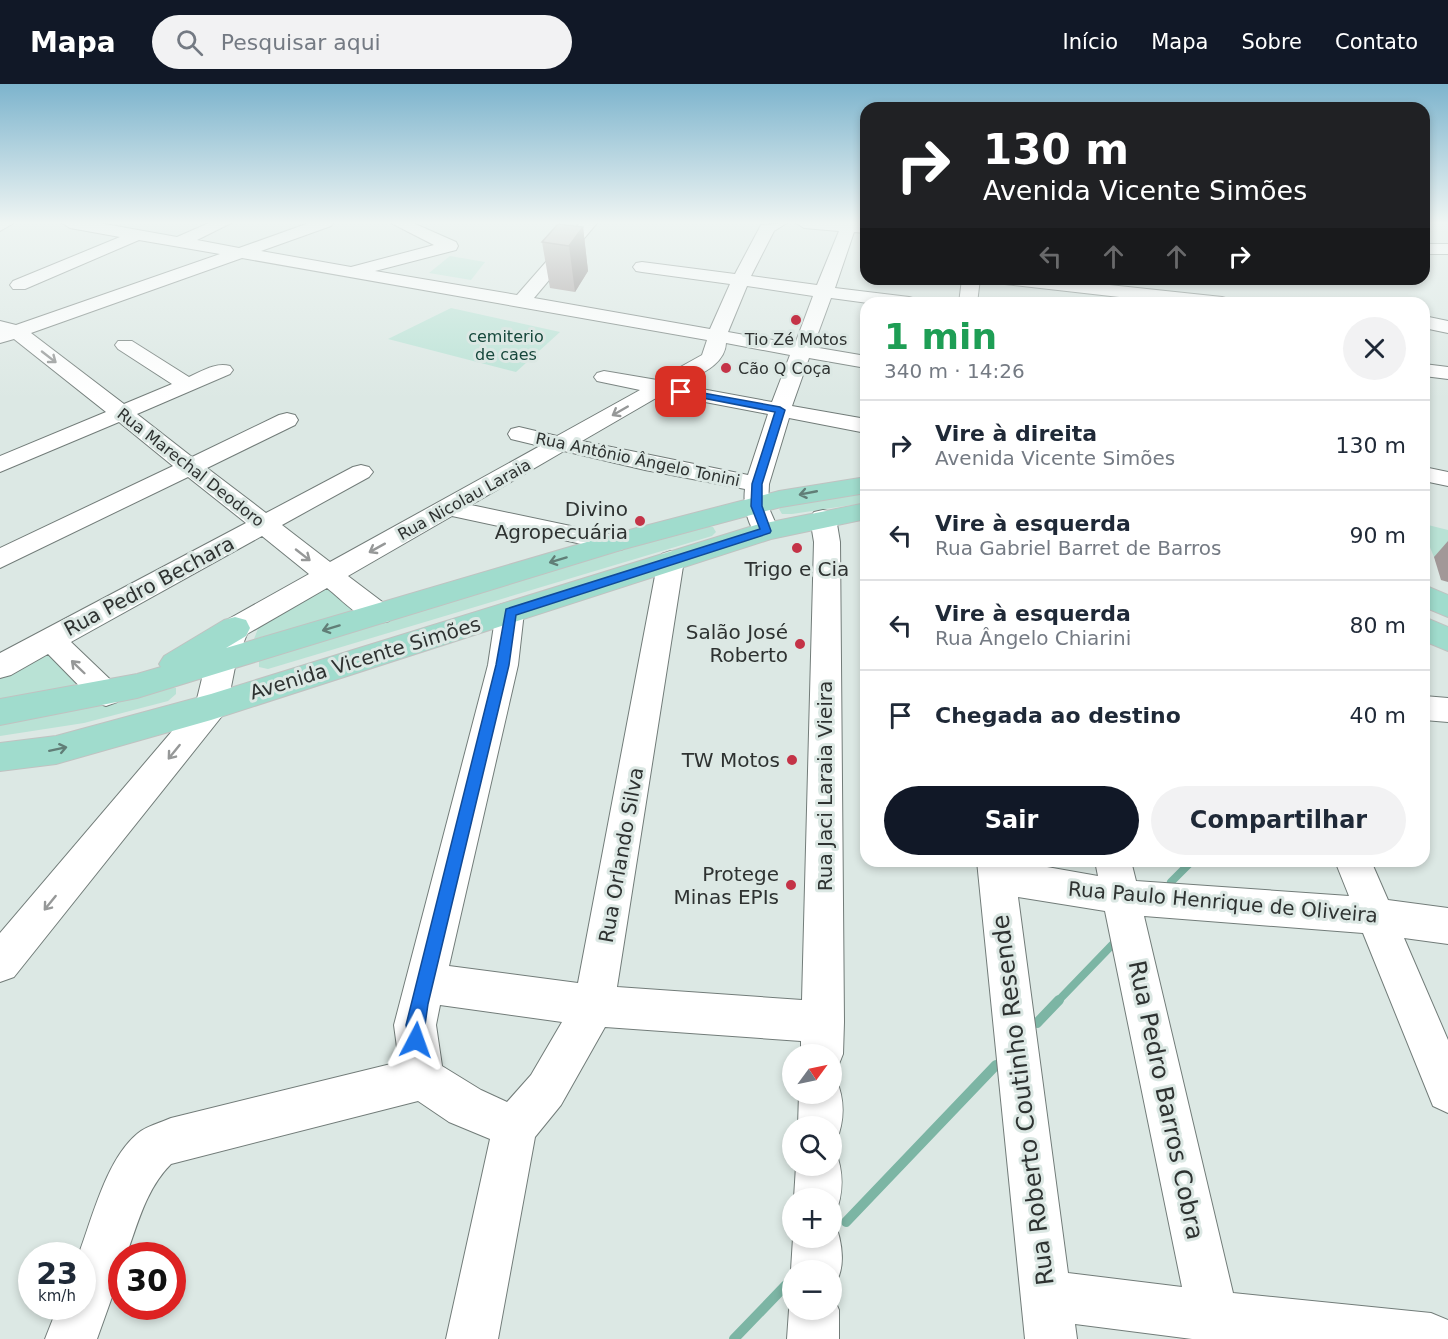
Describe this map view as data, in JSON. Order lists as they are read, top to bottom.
{
  "streets": {
    "main road": ["Avenida Vicente Simões"],
    "street": [
      "Rua Antônio Ângelo Tonini",
      "Rua Marechal Deodoro",
      "Rua Nicolau Laraia",
      "Rua Pedro Bechara",
      "Rua Jaci Laraia Vieira",
      "Rua Orlando Silva",
      "Rua Paulo Henrique de Oliveira",
      "Rua Roberto Coutinho Resende",
      "Rua Pedro Barros Cobra"
    ]
  },
  "crossings": [
    ["Rua Antônio Ângelo Tonini", "Rua Nicolau Laraia"],
    ["Rua Antônio Ângelo Tonini", "Avenida Vicente Simões"],
    ["Rua Marechal Deodoro", "Rua Nicolau Laraia"],
    ["Rua Marechal Deodoro", "Rua Pedro Bechara"],
    ["Rua Marechal Deodoro", "Avenida Vicente Simões"],
    ["Avenida Vicente Simões", "Rua Jaci Laraia Vieira"],
    ["Avenida Vicente Simões", "Rua Orlando Silva"],
    ["Rua Paulo Henrique de Oliveira", "Rua Roberto Coutinho Resende"],
    ["Rua Paulo Henrique de Oliveira", "Rua Pedro Barros Cobra"]
  ],
  "one_way": ["Rua Marechal Deodoro", "Rua Nicolau Laraia"],
  "parks": ["cemiterio de caes"],
  "places": [
    "Tio Zé Motos",
    "Cão Q Coça",
    "Divino Agropecuária",
    "Trigo e Cia",
    "Salão José Roberto",
    "TW Motos",
    "Protege Minas EPIs"
  ],
  "north": "top right",
  "page": {
    "header": "Mapa",
    "search": "Pesquisar aqui",
    "nav": [
      "Início",
      "Mapa",
      "Sobre",
      "Contato"
    ],
    "turn": ["130 m", "Avenida Vicente Simões"],
    "heading": ["1 min", "340 m · 14:26"],
    "list": [
      {
        "name": "Vire à direita",
        "note": "Avenida Vicente Simões",
        "value": "130 m"
      },
      {
        "name": "Vire à esquerda",
        "note": "Rua Gabriel Barret de Barros",
        "value": "90 m"
      },
      {
        "name": "Vire à esquerda",
        "note": "Rua Ângelo Chiarini",
        "value": "80 m"
      },
      {
        "name": "Chegada ao destino",
        "value": "40 m"
      }
    ],
    "buttons": ["Sair", "Compartilhar"],
    "map_buttons": ["+", "−"],
    "speed": "23 km/h",
    "limit": "30"
  }
}
